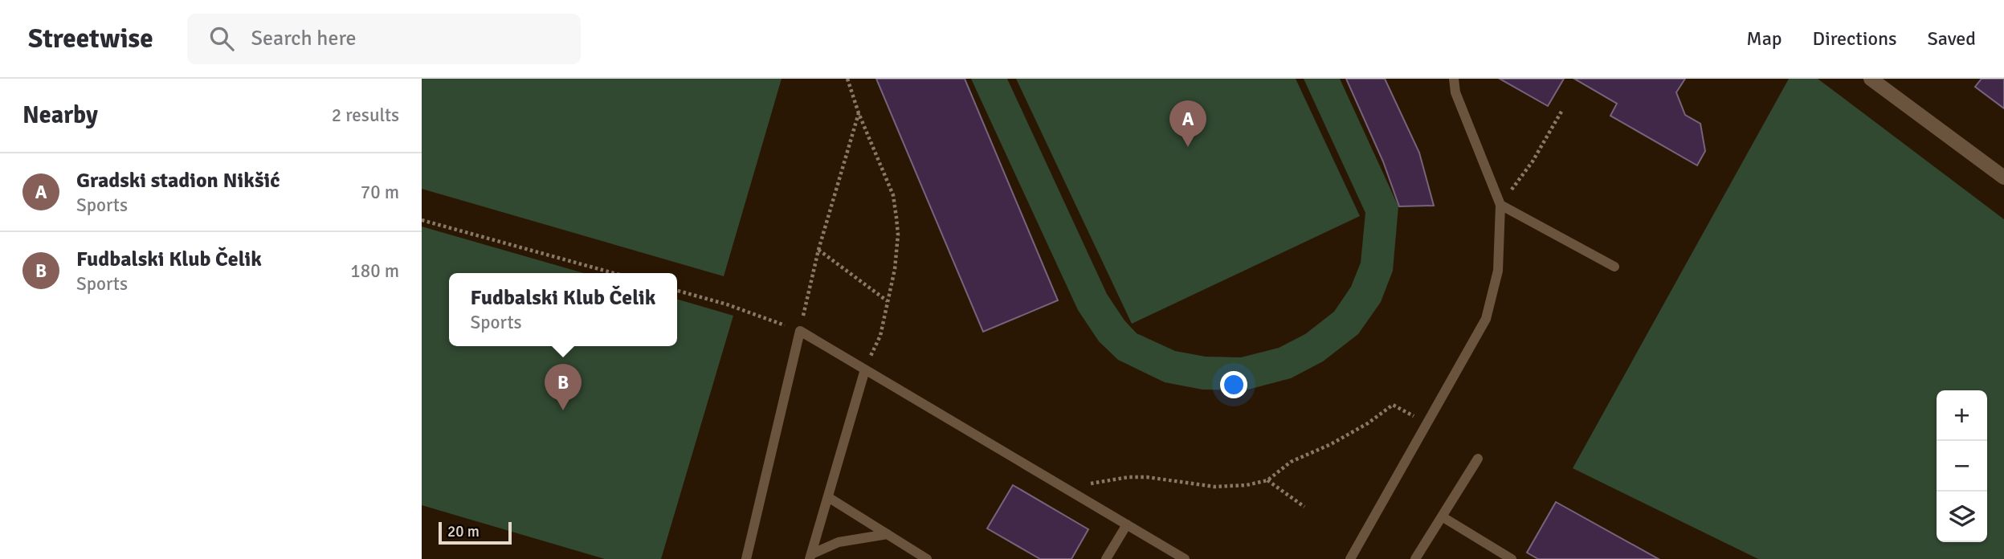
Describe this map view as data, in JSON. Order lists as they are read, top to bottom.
{
  "scale_bar": "20 m",
  "page": {
    "header": "Streetwise",
    "search": "Search here",
    "nav": ["Map", "Directions", "Saved"],
    "heading": ["Nearby", "2 results"],
    "pins": ["A", "B"],
    "list": [
      {
        "mark": "A",
        "name": "Gradski stadion Nikšić",
        "note": "Sports",
        "value": "70 m"
      },
      {
        "mark": "B",
        "name": "Fudbalski Klub Čelik",
        "note": "Sports",
        "value": "180 m"
      }
    ],
    "popup": ["Fudbalski Klub Čelik", "Sports"],
    "map_buttons": ["+", "−"],
    "scale": "20 m"
  }
}
